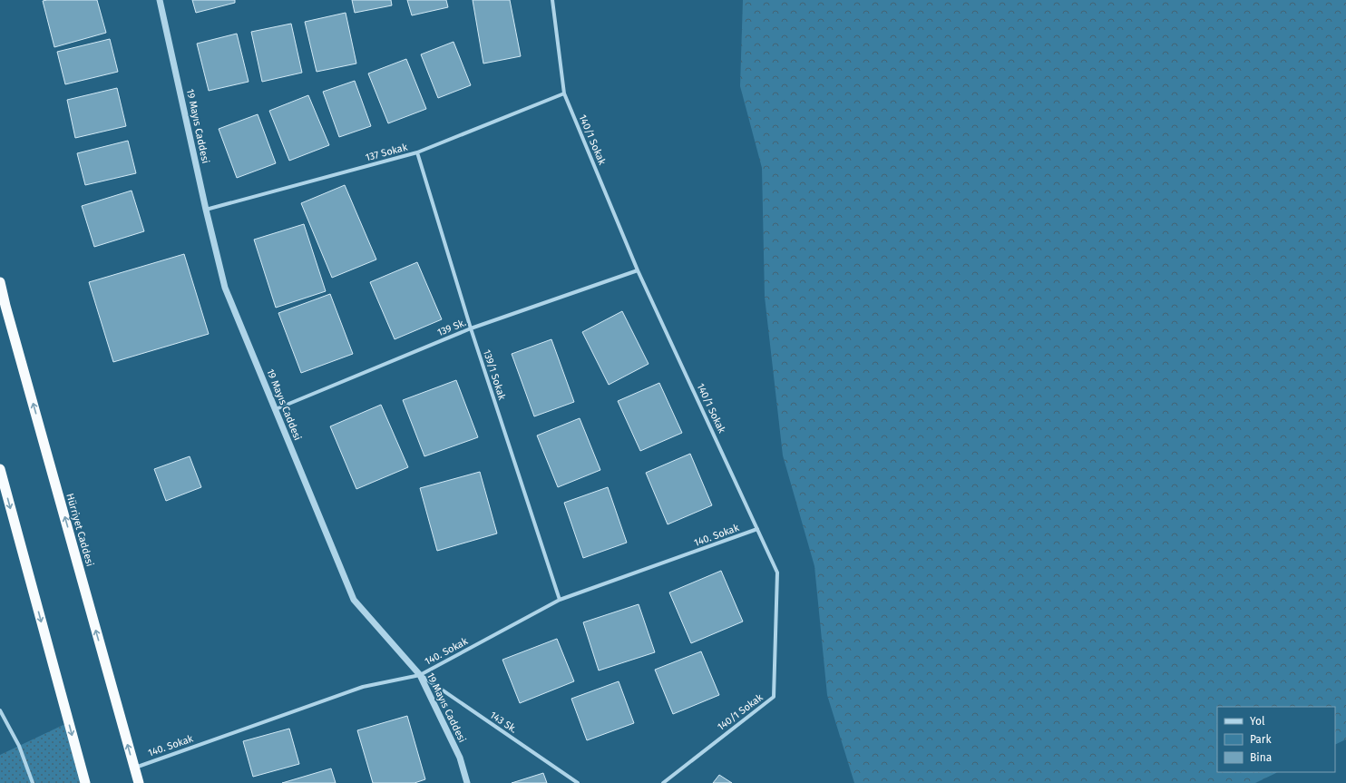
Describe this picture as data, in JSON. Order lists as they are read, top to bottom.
{
  "streets": {
    "highway": ["Hürriyet Caddesi"],
    "street": [
      "19 Mayıs Caddesi",
      "140/1 Sokak",
      "137 Sokak",
      "139 Sk.",
      "139/1 Sokak",
      "140. Sokak",
      "143 Sk."
    ]
  },
  "crossings": [
    ["19 Mayıs Caddesi", "137 Sokak"],
    ["19 Mayıs Caddesi", "139 Sk."],
    ["19 Mayıs Caddesi", "140. Sokak"],
    ["19 Mayıs Caddesi", "143 Sk."],
    ["140/1 Sokak", "137 Sokak"],
    ["140/1 Sokak", "139 Sk."],
    ["140/1 Sokak", "140. Sokak"],
    ["137 Sokak", "139/1 Sokak"],
    ["139 Sk.", "139/1 Sokak"],
    ["139/1 Sokak", "140. Sokak"],
    ["Hürriyet Caddesi", "140. Sokak"],
    ["140. Sokak", "143 Sk."]
  ],
  "legend": ["Yol", "Park", "Bina"]
}
